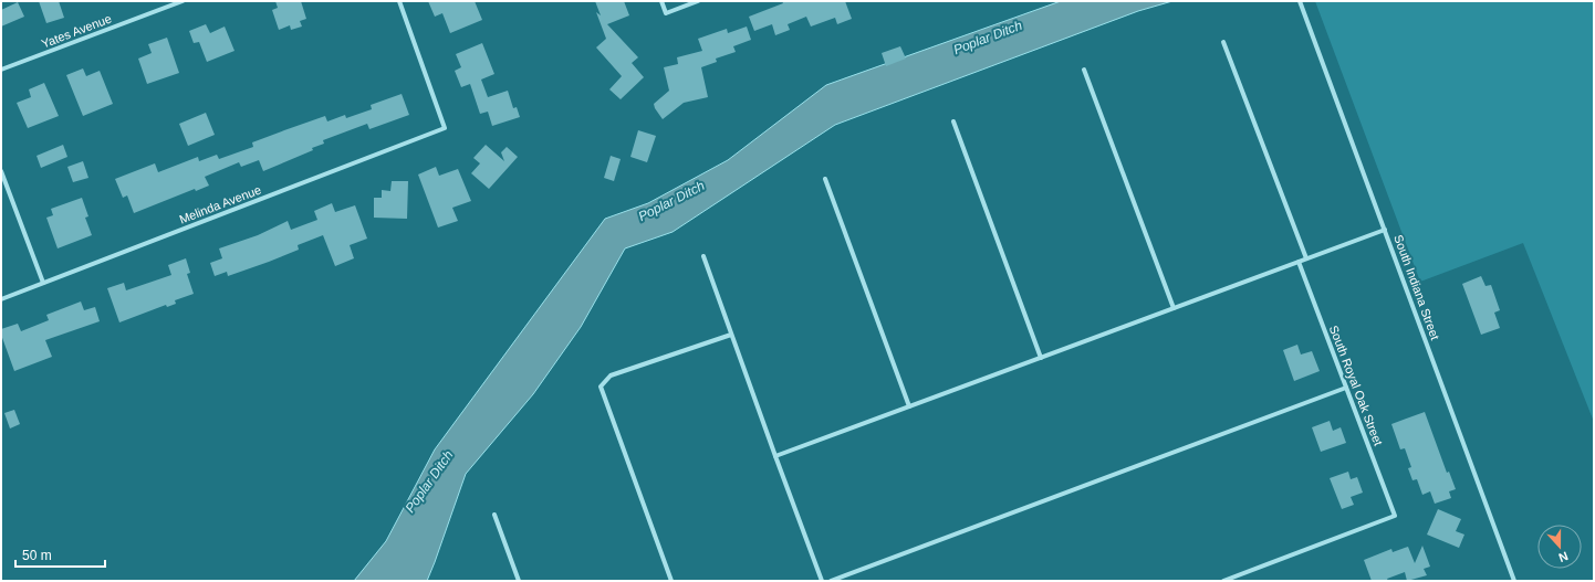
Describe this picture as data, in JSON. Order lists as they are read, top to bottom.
{
  "streets": {
    "street": [
      "Yates Avenue",
      "Melinda Avenue",
      "South Indiana Street",
      "South Royal Oak Street"
    ]
  },
  "water": ["Poplar Ditch"],
  "scale_bar": "50 m",
  "north": "bottom"
}
